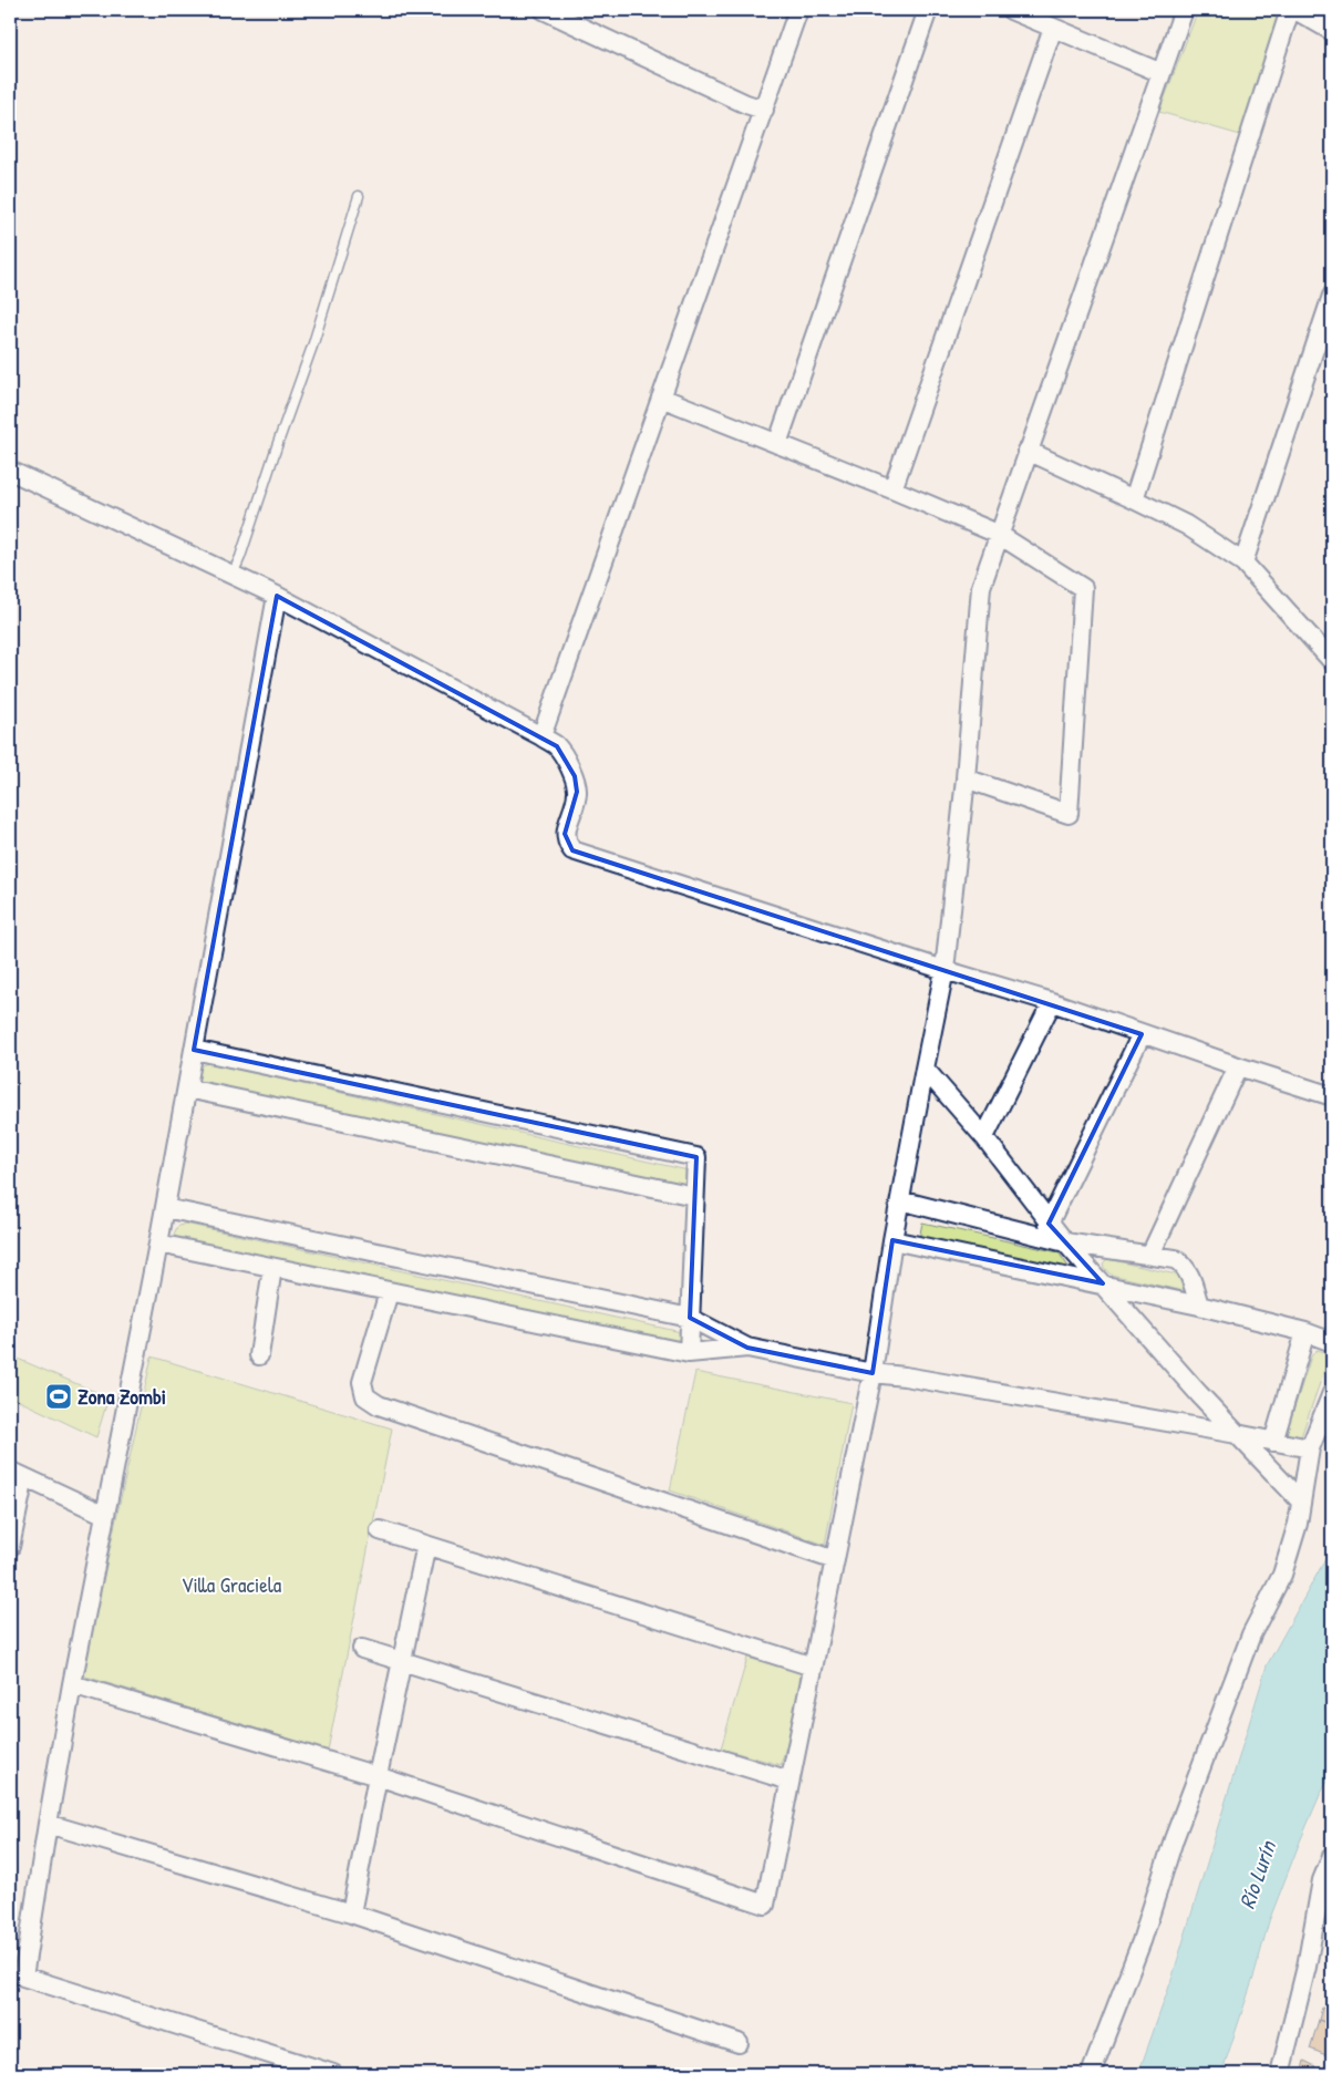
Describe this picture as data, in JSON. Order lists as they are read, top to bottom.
{
  "water": ["Río Lurín"],
  "parks": ["Villa Graciela"],
  "places": {
    "sports": ["Zona Zombi"]
  }
}
